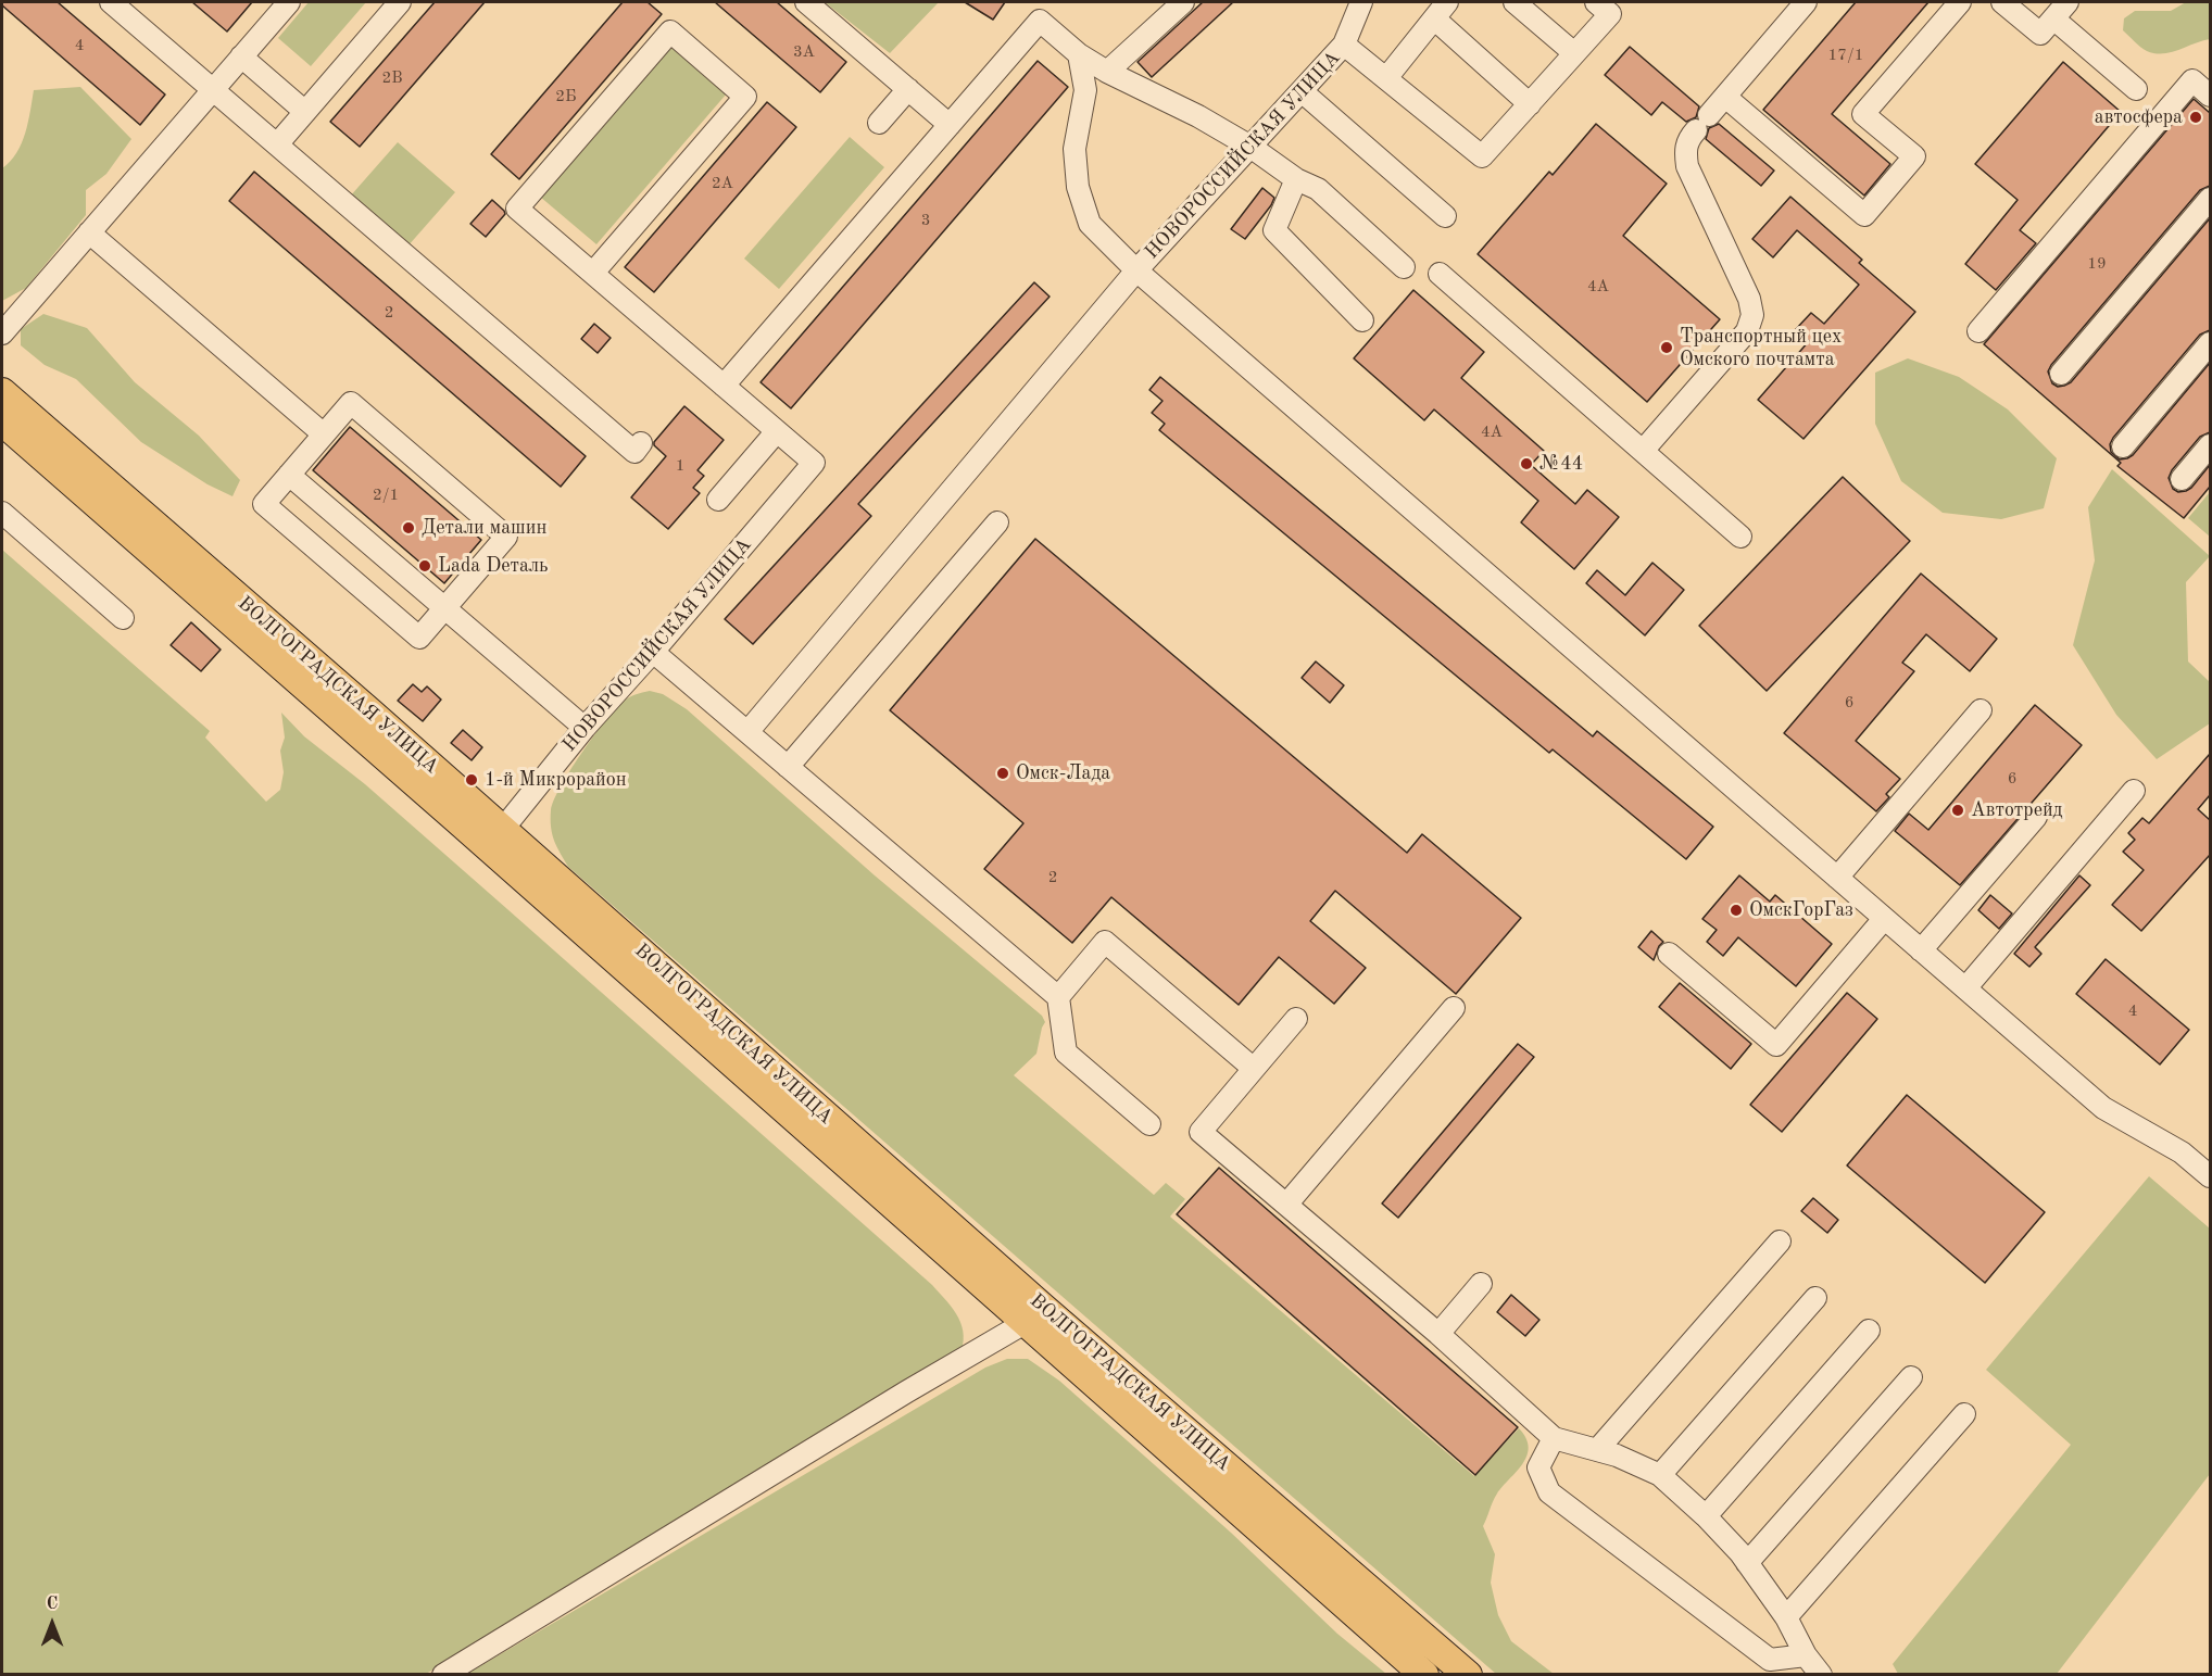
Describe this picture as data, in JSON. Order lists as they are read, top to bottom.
{
  "streets": {
    "main road": ["ВОЛГОГРАДСКАЯ УЛИЦА"],
    "street": ["НОВОРОССИЙСКАЯ УЛИЦА"]
  },
  "crossings": [
    ["НОВОРОССИЙСКАЯ УЛИЦА", "ВОЛГОГРАДСКАЯ УЛИЦА"]
  ],
  "places": [
    "автосфера",
    "Транспортный цех Омского почтамта",
    "№44",
    "Детали машин",
    "Lada Dеталь",
    "Омск-Лада",
    "1-й Микрорайон",
    "Автотрейд",
    "ОмскГорГаз"
  ],
  "house_numbers": [
    "4",
    "3А",
    "17/1",
    "2В",
    "2Б",
    "2А",
    "3",
    "19",
    "4А",
    "2",
    "4А",
    "1",
    "2/1",
    "6",
    "6",
    "2",
    "4"
  ],
  "north": "top"
}
